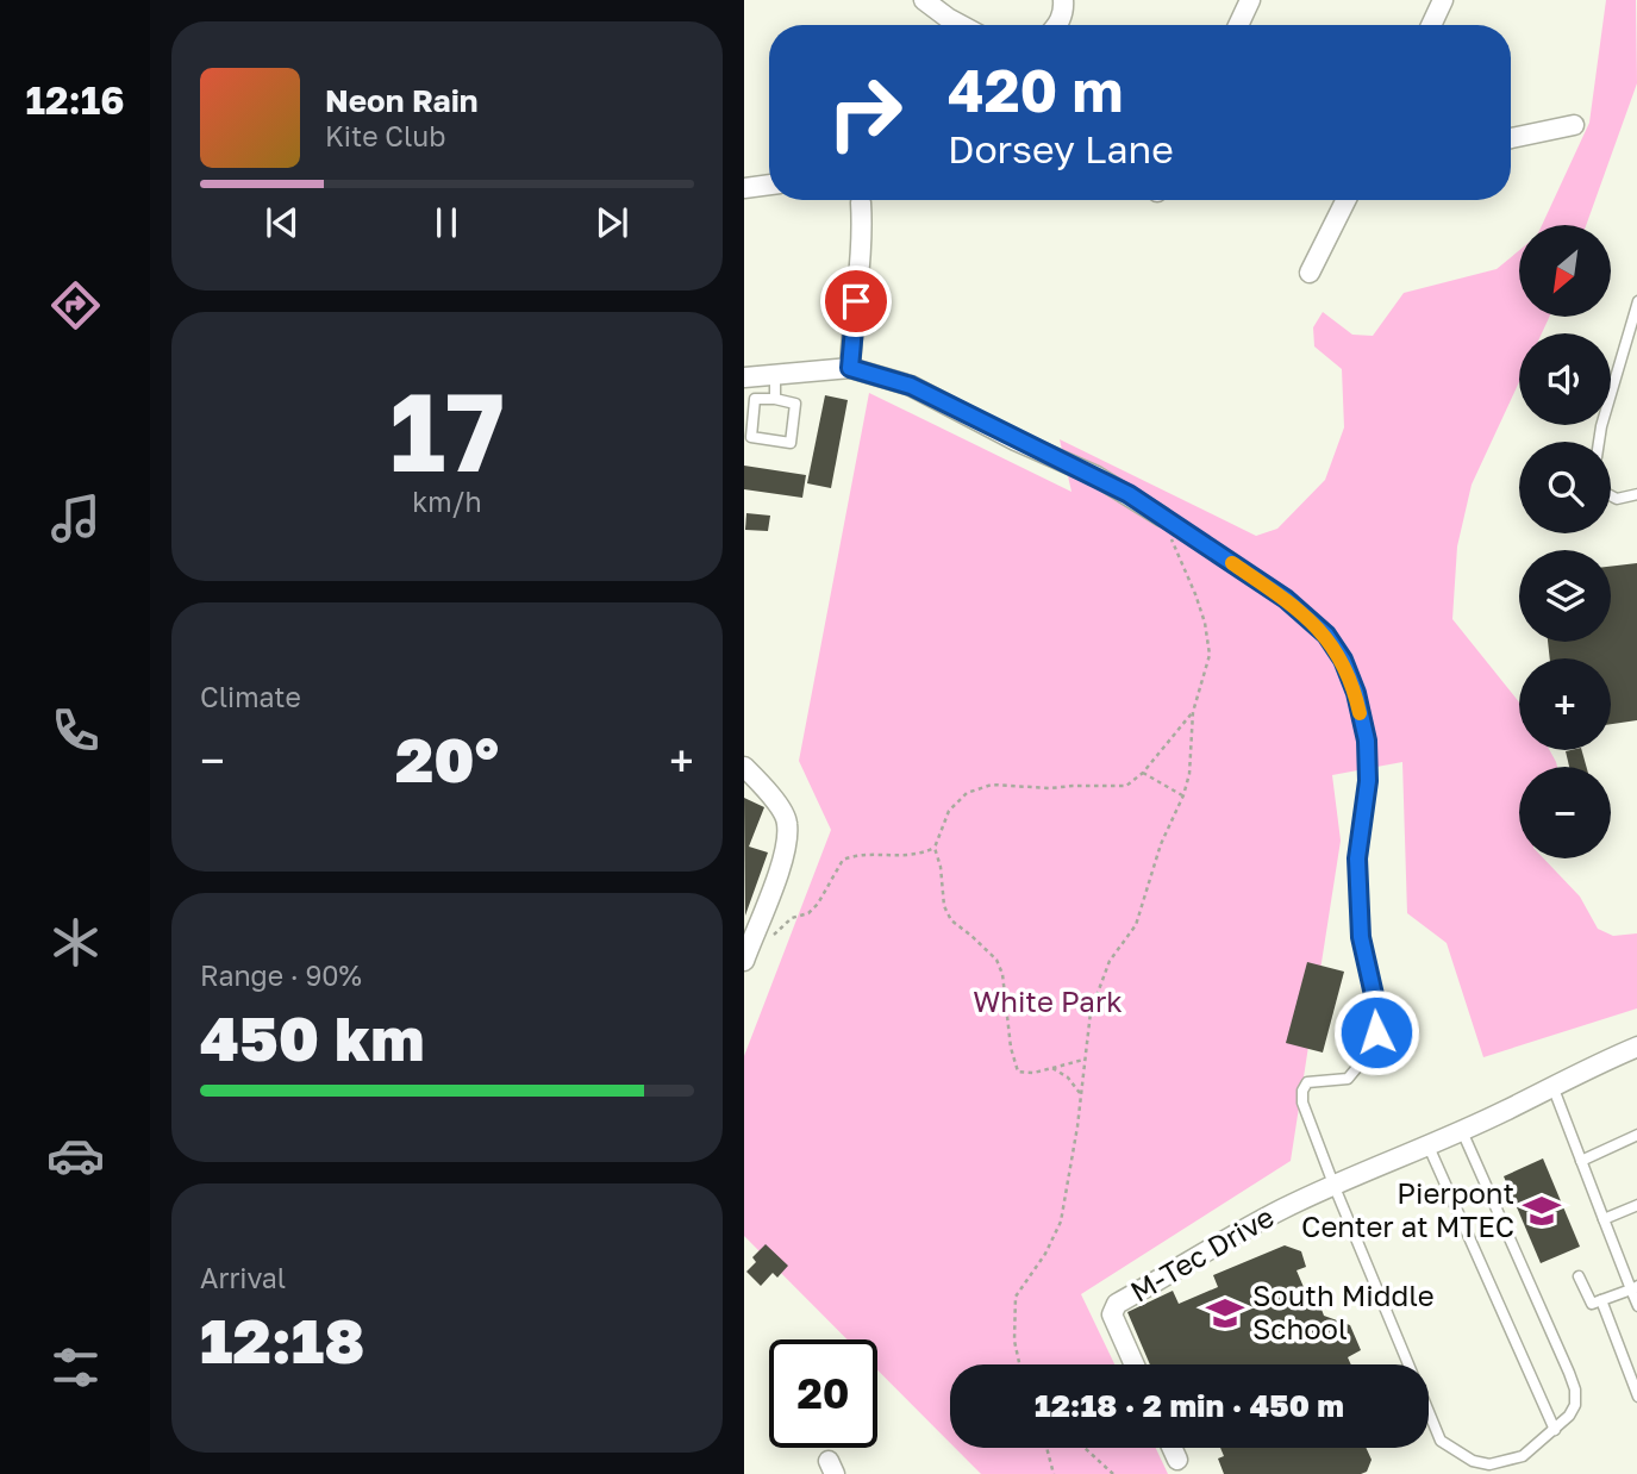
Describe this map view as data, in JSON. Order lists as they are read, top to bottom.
{
  "streets": {
    "street": ["M-Tec Drive"]
  },
  "parks": ["White Park"],
  "places": {
    "school or university": ["Pierpont Center at MTEC", "South Middle School"]
  },
  "north": "bottom left",
  "page": {
    "tabs": "12:16",
    "turn": ["420 m", "Dorsey Lane"],
    "song": ["Neon Rain", "Kite Club"],
    "map_buttons": ["+", "−"],
    "tile": [
      ["17", "km/h"],
      "Climate",
      ["Range · 90%", "450 km"],
      ["Arrival", "12:18"]
    ],
    "heat": ["−", "20°", "+"],
    "limit": "20",
    "trip": "12:18 · 2 min · 450 m"
  }
}
